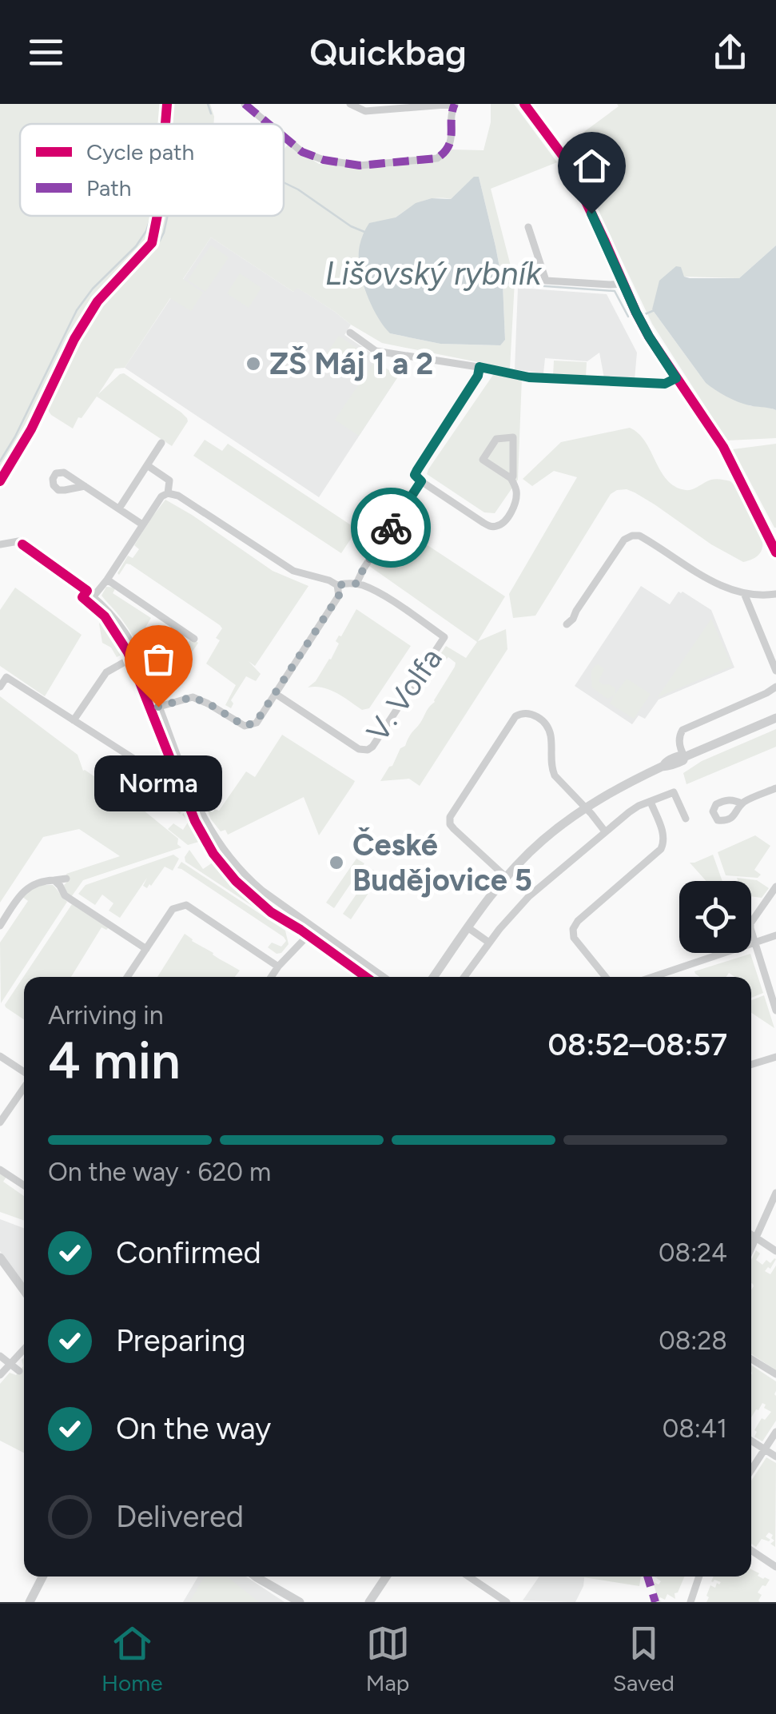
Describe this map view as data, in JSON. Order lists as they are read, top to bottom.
{
  "streets": {
    "street": ["V. Volfa"]
  },
  "water": ["Lišovský rybník"],
  "places": ["ZŠ Máj 1 a 2", "Norma", "České Budějovice 5"],
  "legend": ["Cycle path", "Path"],
  "page": {
    "header": "Quickbag",
    "bubble": "Norma",
    "heading": ["4 min", "Arriving in", "08:52–08:57"],
    "bar": "On the way · 620 m",
    "list": [
      ["Confirmed", "08:24"],
      ["Preparing", "08:28"],
      ["On the way", "08:41"],
      "Delivered"
    ],
    "tabs": ["Home", "Map", "Saved"]
  }
}
